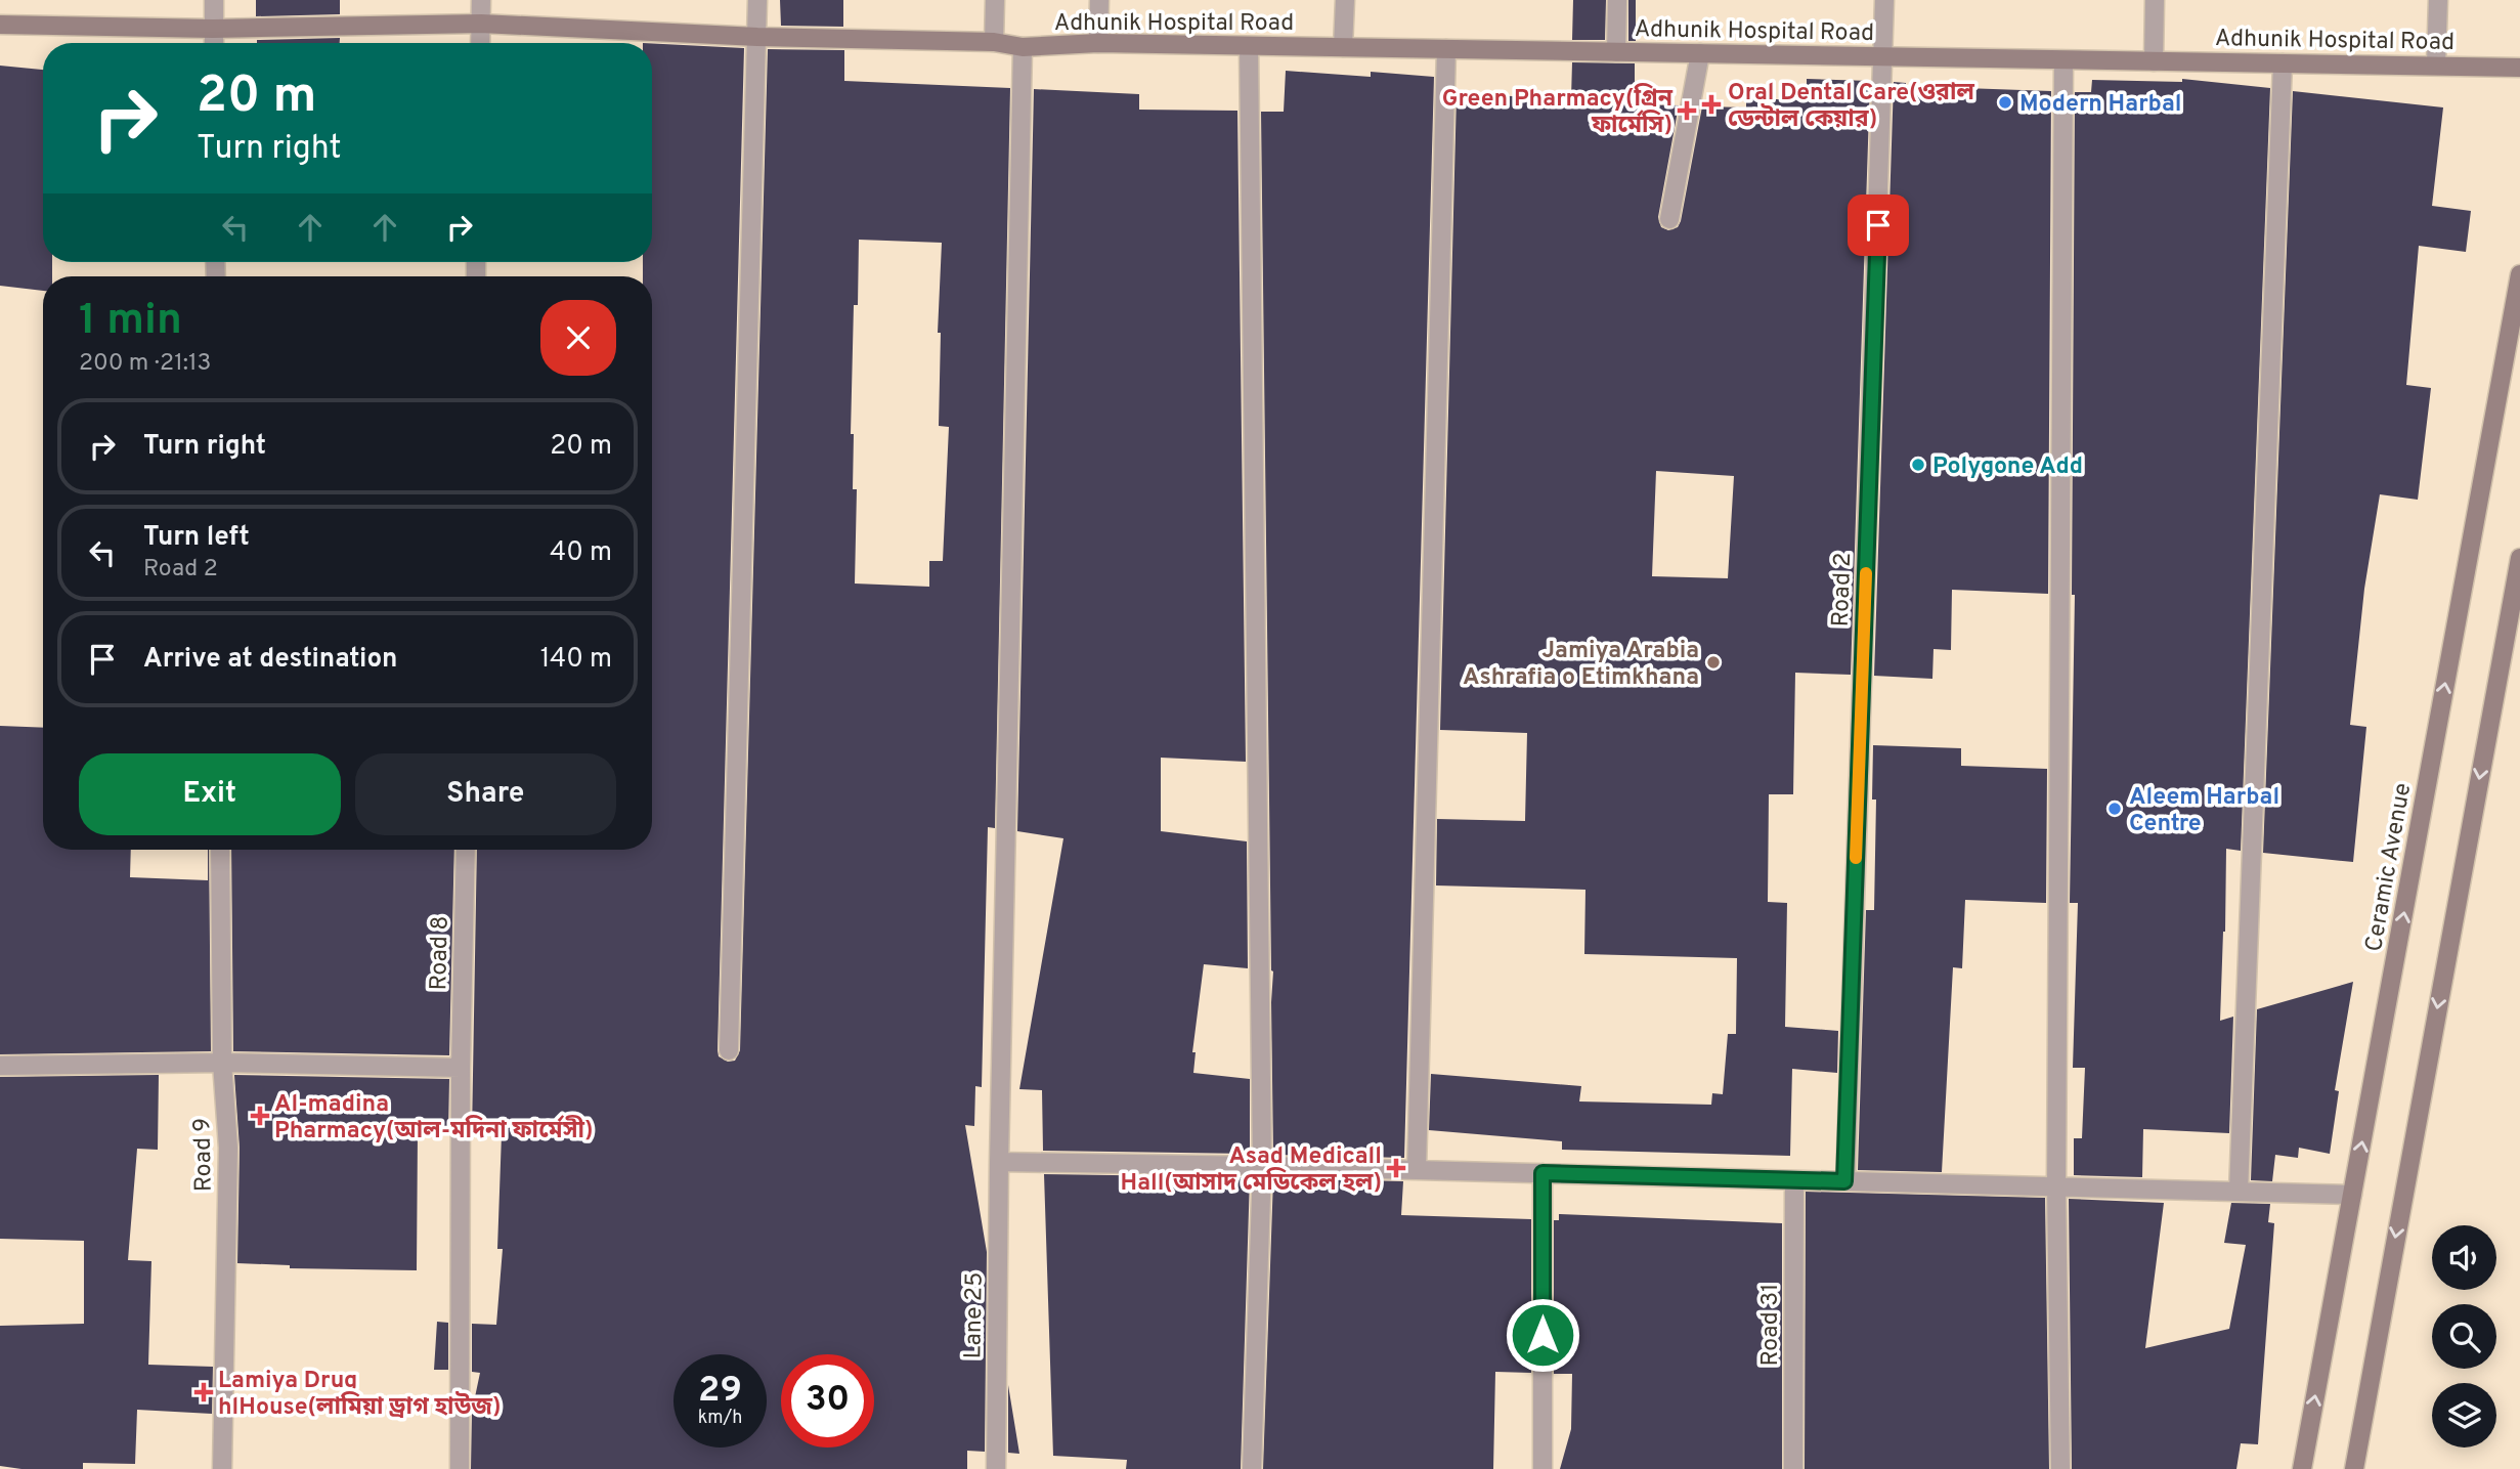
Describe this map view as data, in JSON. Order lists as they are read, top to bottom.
{
  "streets": {
    "street": [
      "Adhunik Hospital Road",
      "Road 2",
      "Ceramic Avenue",
      "Road 8",
      "Road 9",
      "Lane 25",
      "Road 31"
    ]
  },
  "crossings": [
    ["Adhunik Hospital Road", "Road 2"],
    ["Adhunik Hospital Road", "Lane 25"]
  ],
  "places": {
    "other": [
      "Modern Harbal",
      "Polygone Add",
      "Jamiya Arabia Ashrafia o Etimkhana",
      "Aleem Harbal Centre"
    ],
    "health": [
      "Oral Dental Care(ওরাল ডেন্টাল কেয়ার)",
      "Green Pharmacy(গ্রিন ফার্মেসি)",
      "Al-madina Pharmacy(আল-মদিনা ফার্মেসী)",
      "Asad Medicall Hall(আসাদ মেডিকেল হল)",
      "Lamiya Drug hlHouse(লামিয়া ড্রাগ হাউজ)"
    ]
  },
  "page": {
    "turn": ["20 m", "Turn right"],
    "heading": ["1 min", "200 m · 21:13"],
    "list": [
      {
        "name": "Turn right",
        "value": "20 m"
      },
      {
        "name": "Turn left",
        "note": "Road 2",
        "value": "40 m"
      },
      {
        "name": "Arrive at destination",
        "value": "140 m"
      }
    ],
    "buttons": ["Exit", "Share"],
    "speed": "29 km/h",
    "limit": "30"
  }
}
